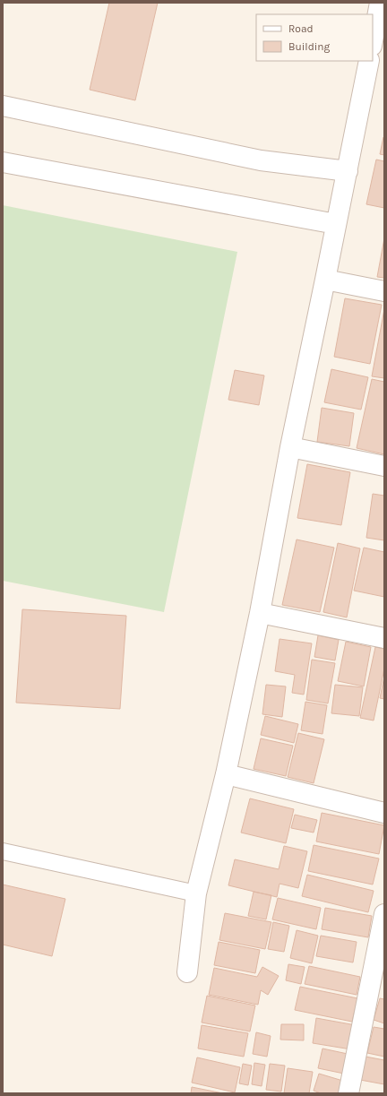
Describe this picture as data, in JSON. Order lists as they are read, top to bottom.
{
  "legend": ["Road", "Building"]
}
